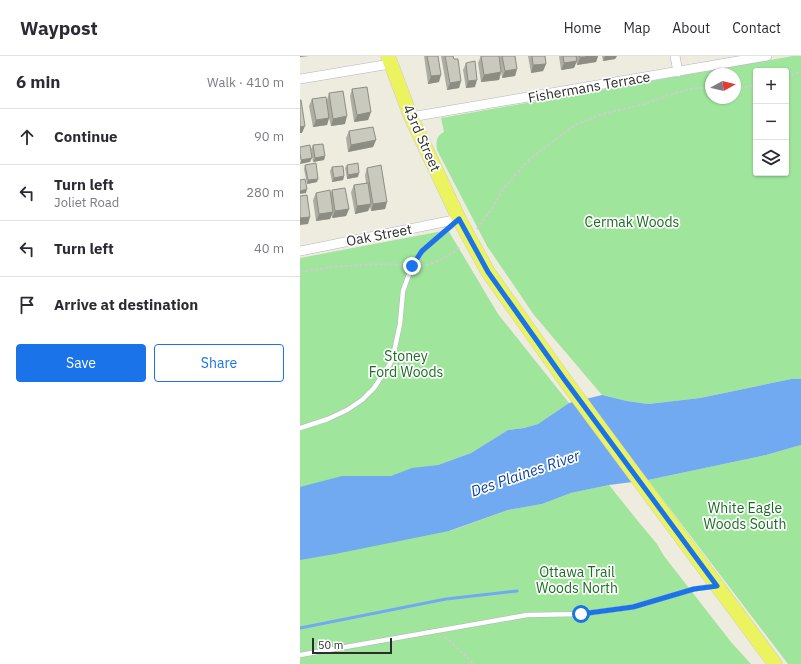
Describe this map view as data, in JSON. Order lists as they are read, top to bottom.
{
  "streets": {
    "main road": ["43rd Street"],
    "street": ["Fishermans Terrace", "Oak Street"]
  },
  "crossings": [
    ["Fishermans Terrace", "43rd Street"],
    ["43rd Street", "Oak Street"]
  ],
  "water": ["Des Plaines River"],
  "parks": [
    "Cermak Woods",
    "Stoney Ford Woods",
    "White Eagle Woods South",
    "Ottawa Trail Woods North"
  ],
  "scale_bar": "50 m",
  "north": "right",
  "page": {
    "header": "Waypost",
    "nav": [
      "Home",
      "Map",
      "About",
      "Contact"
    ],
    "heading": ["6 min", "Walk · 410 m"],
    "map_buttons": ["+", "−"],
    "list": [
      ["Continue", "90 m"],
      ["Turn left", "Joliet Road", "280 m"],
      ["Turn left", "40 m"],
      "Arrive at destination"
    ],
    "buttons": ["Save", "Share"],
    "scale": "50 m"
  }
}
